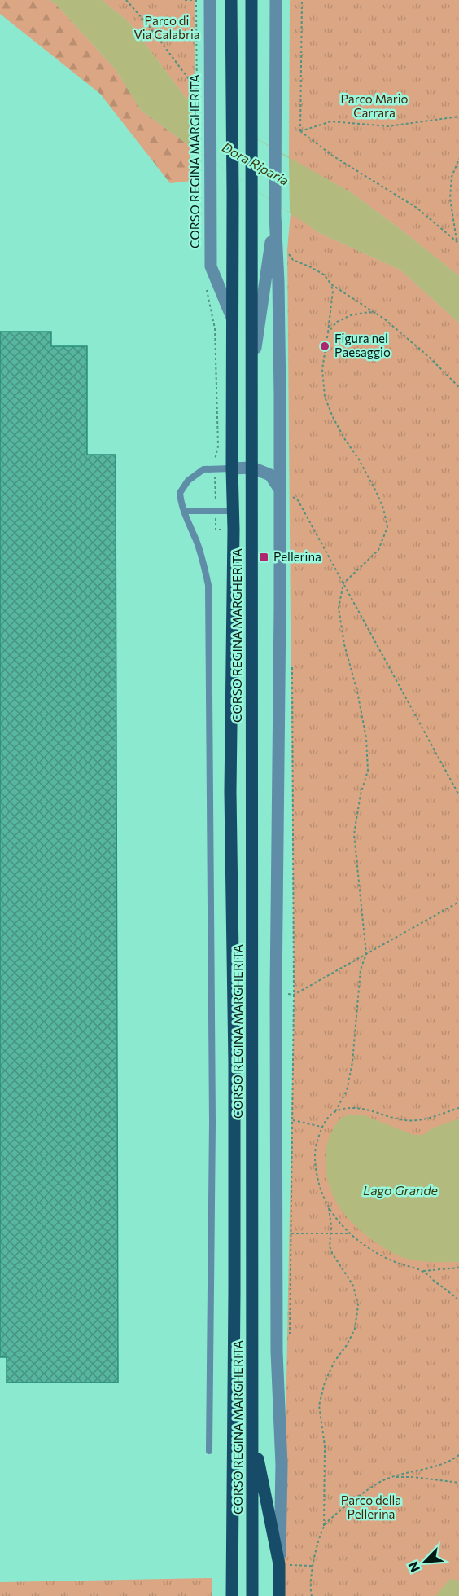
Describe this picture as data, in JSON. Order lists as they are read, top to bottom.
{
  "streets": {
    "main road": ["CORSO REGINA MARGHERITA"]
  },
  "water": ["Dora Riparia", "Lago Grande"],
  "parks": ["Parco di Via Calabria", "Parco Mario Carrara", "Parco della Pellerina"],
  "places": {
    "other": ["Figura nel Paesaggio"],
    "transit": ["Pellerina"]
  },
  "north": "bottom left"
}
